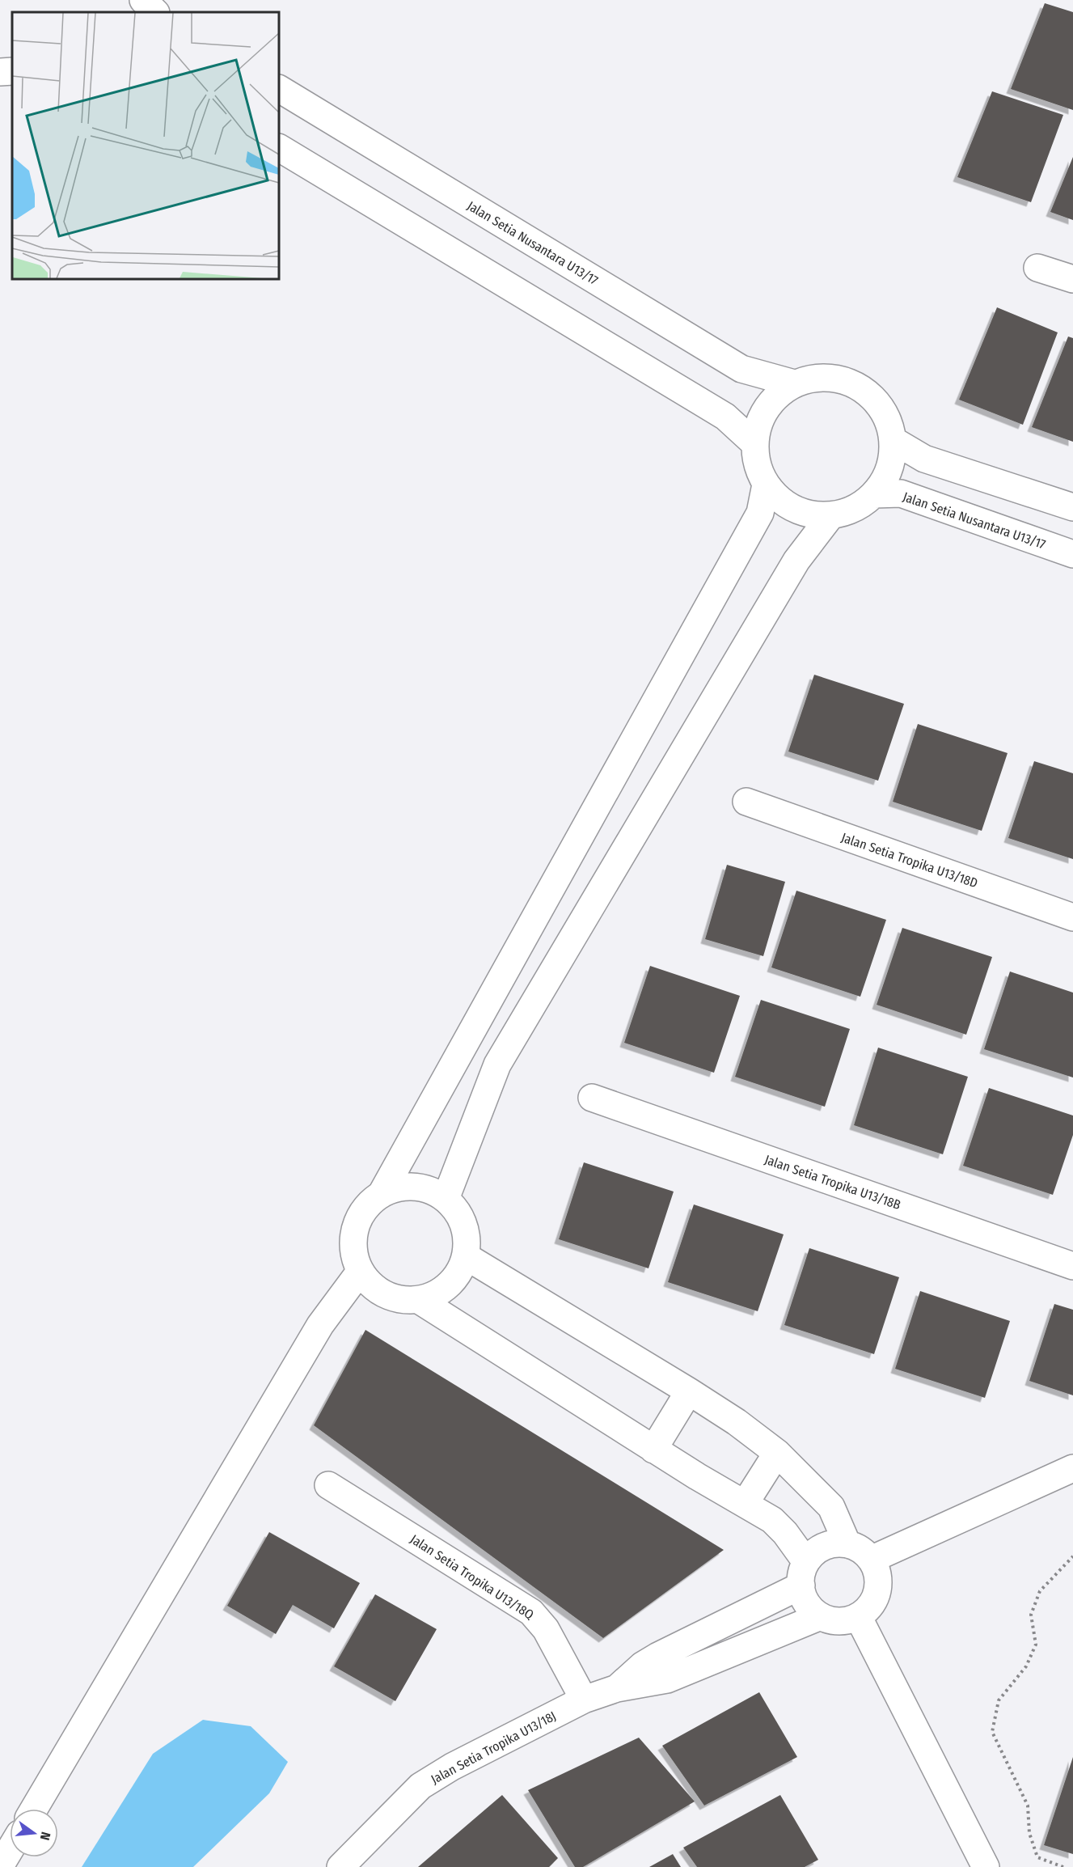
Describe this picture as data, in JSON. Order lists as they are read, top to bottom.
{
  "streets": {
    "street": [
      "Jalan Setia Nusantara U13/17",
      "Jalan Setia Tropika U13/18D",
      "Jalan Setia Tropika U13/18B",
      "Jalan Setia Tropika U13/18Q",
      "Jalan Setia Tropika U13/18J"
    ]
  },
  "crossings": [
    ["Jalan Setia Tropika U13/18Q", "Jalan Setia Tropika U13/18J"]
  ],
  "north": "right"
}
